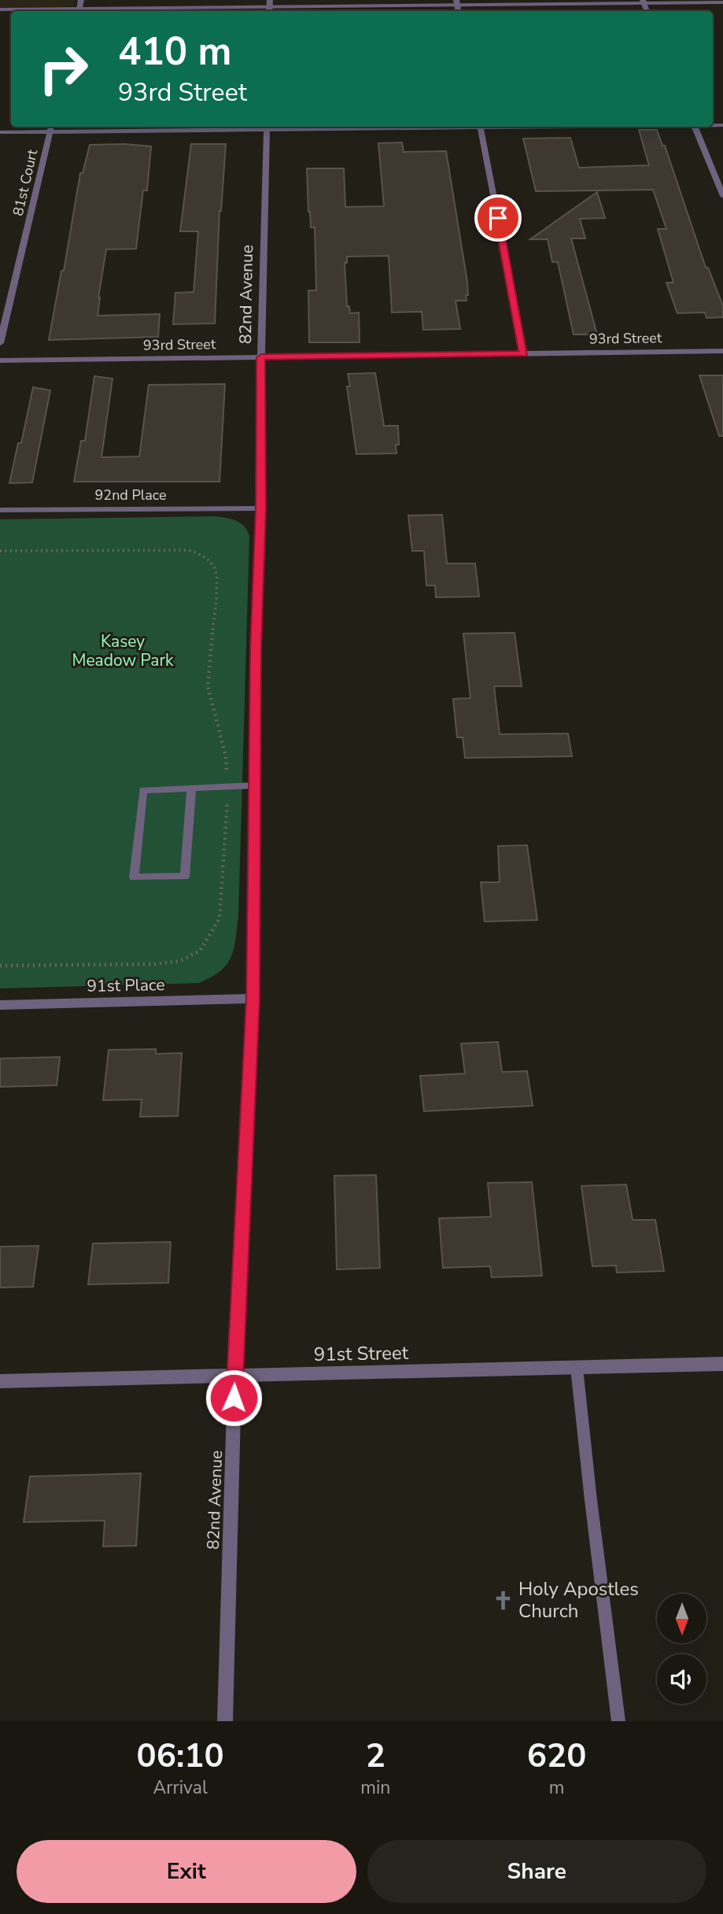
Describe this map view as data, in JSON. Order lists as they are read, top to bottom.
{
  "streets": {
    "street": [
      "81st Court",
      "82nd Avenue",
      "93rd Street",
      "92nd Place",
      "91st Place",
      "91st Street"
    ]
  },
  "crossings": [
    ["82nd Avenue", "93rd Street"],
    ["82nd Avenue", "92nd Place"],
    ["82nd Avenue", "91st Place"],
    ["82nd Avenue", "91st Street"]
  ],
  "parks": ["Kasey Meadow Park"],
  "places": {
    "church": ["Holy Apostles Church"]
  },
  "north": "bottom",
  "page": {
    "turn": ["410 m", "93rd Street"],
    "eta": [
      "06:10",
      "Arrival",
      "2",
      "min",
      "620",
      "m"
    ],
    "buttons": ["Exit", "Share"]
  }
}
